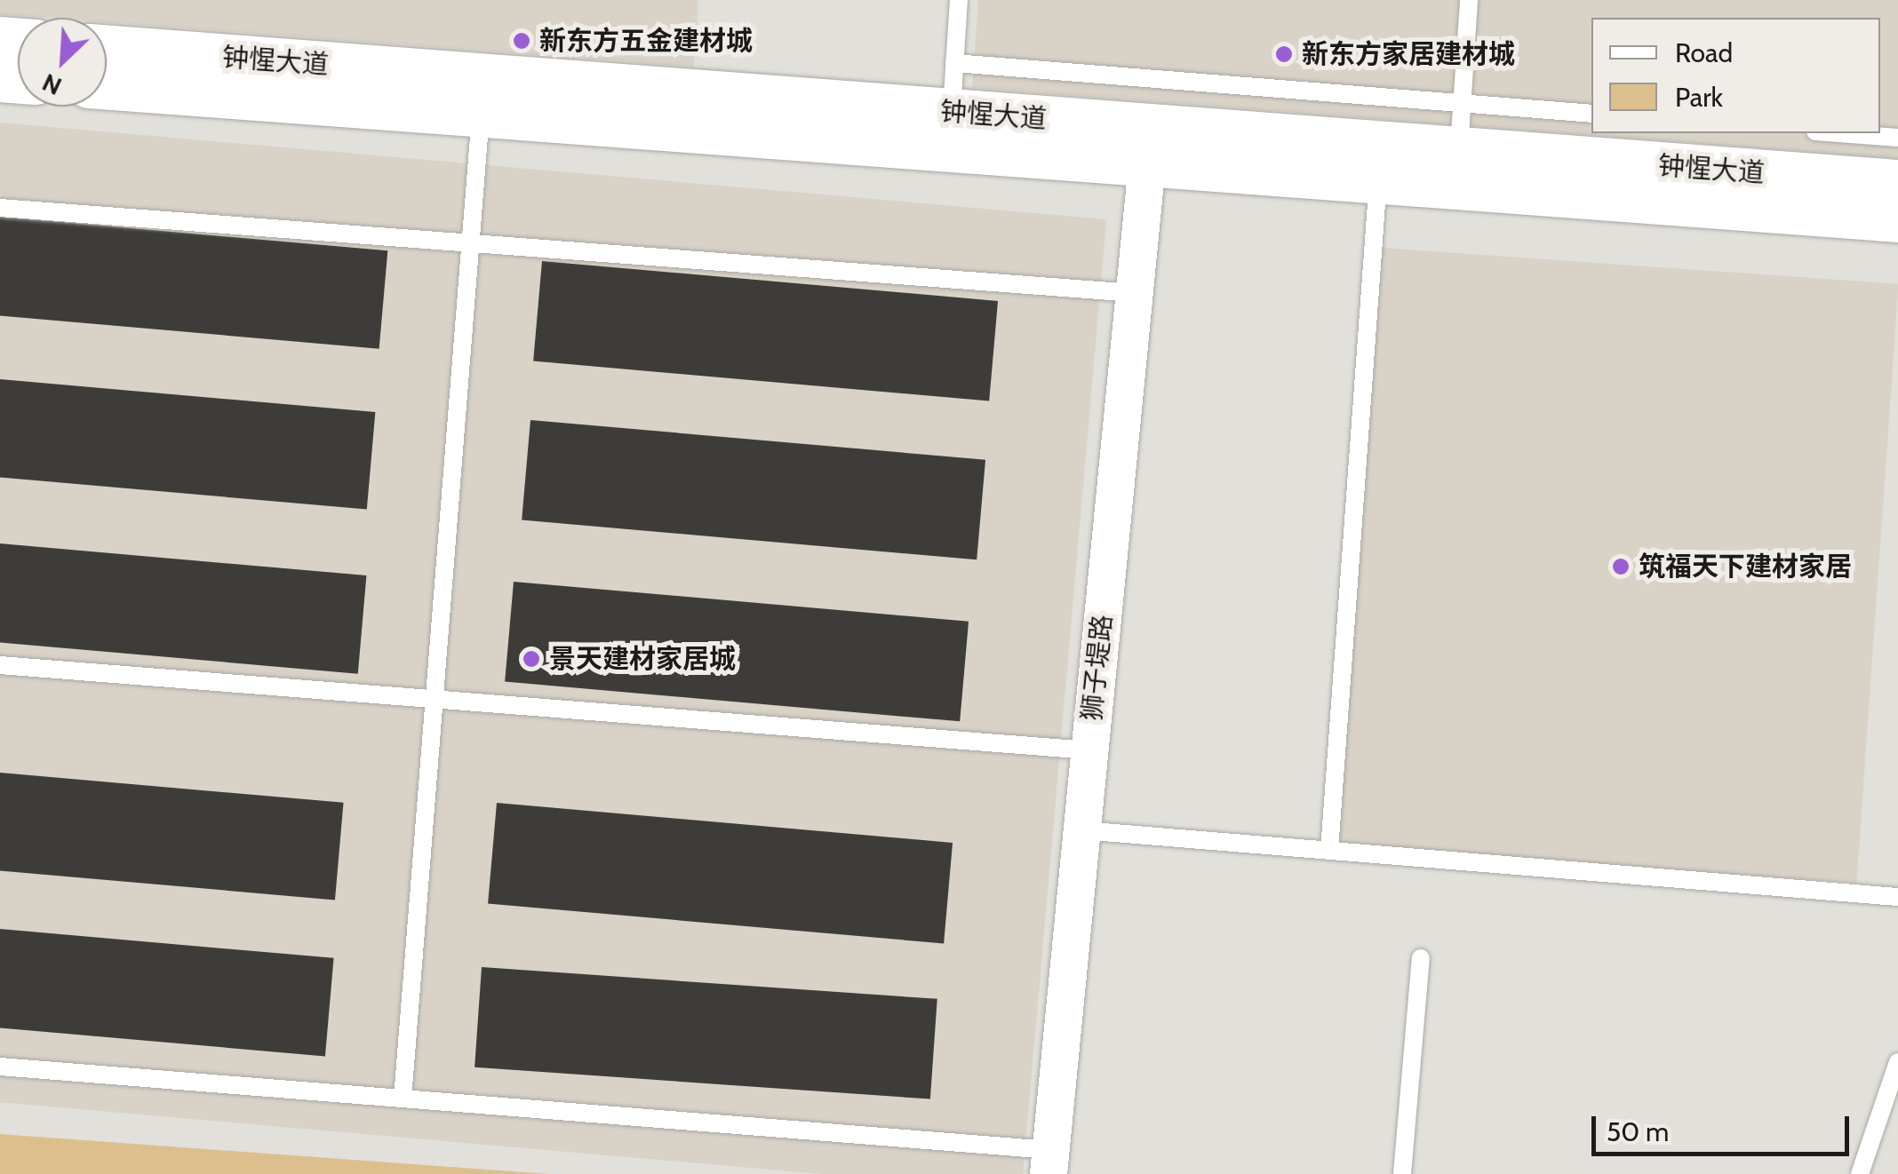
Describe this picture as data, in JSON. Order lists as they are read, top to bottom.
{
  "streets": {
    "main road": ["钟惺大道"],
    "street": ["狮子堤路"]
  },
  "crossings": [
    ["钟惺大道", "狮子堤路"]
  ],
  "places": [
    "新东方五金建材城",
    "新东方家居建材城",
    "筑福天下建材家居",
    "景天建材家居城"
  ],
  "legend": ["Road", "Park"],
  "scale_bar": "50 m",
  "north": "bottom left"
}
